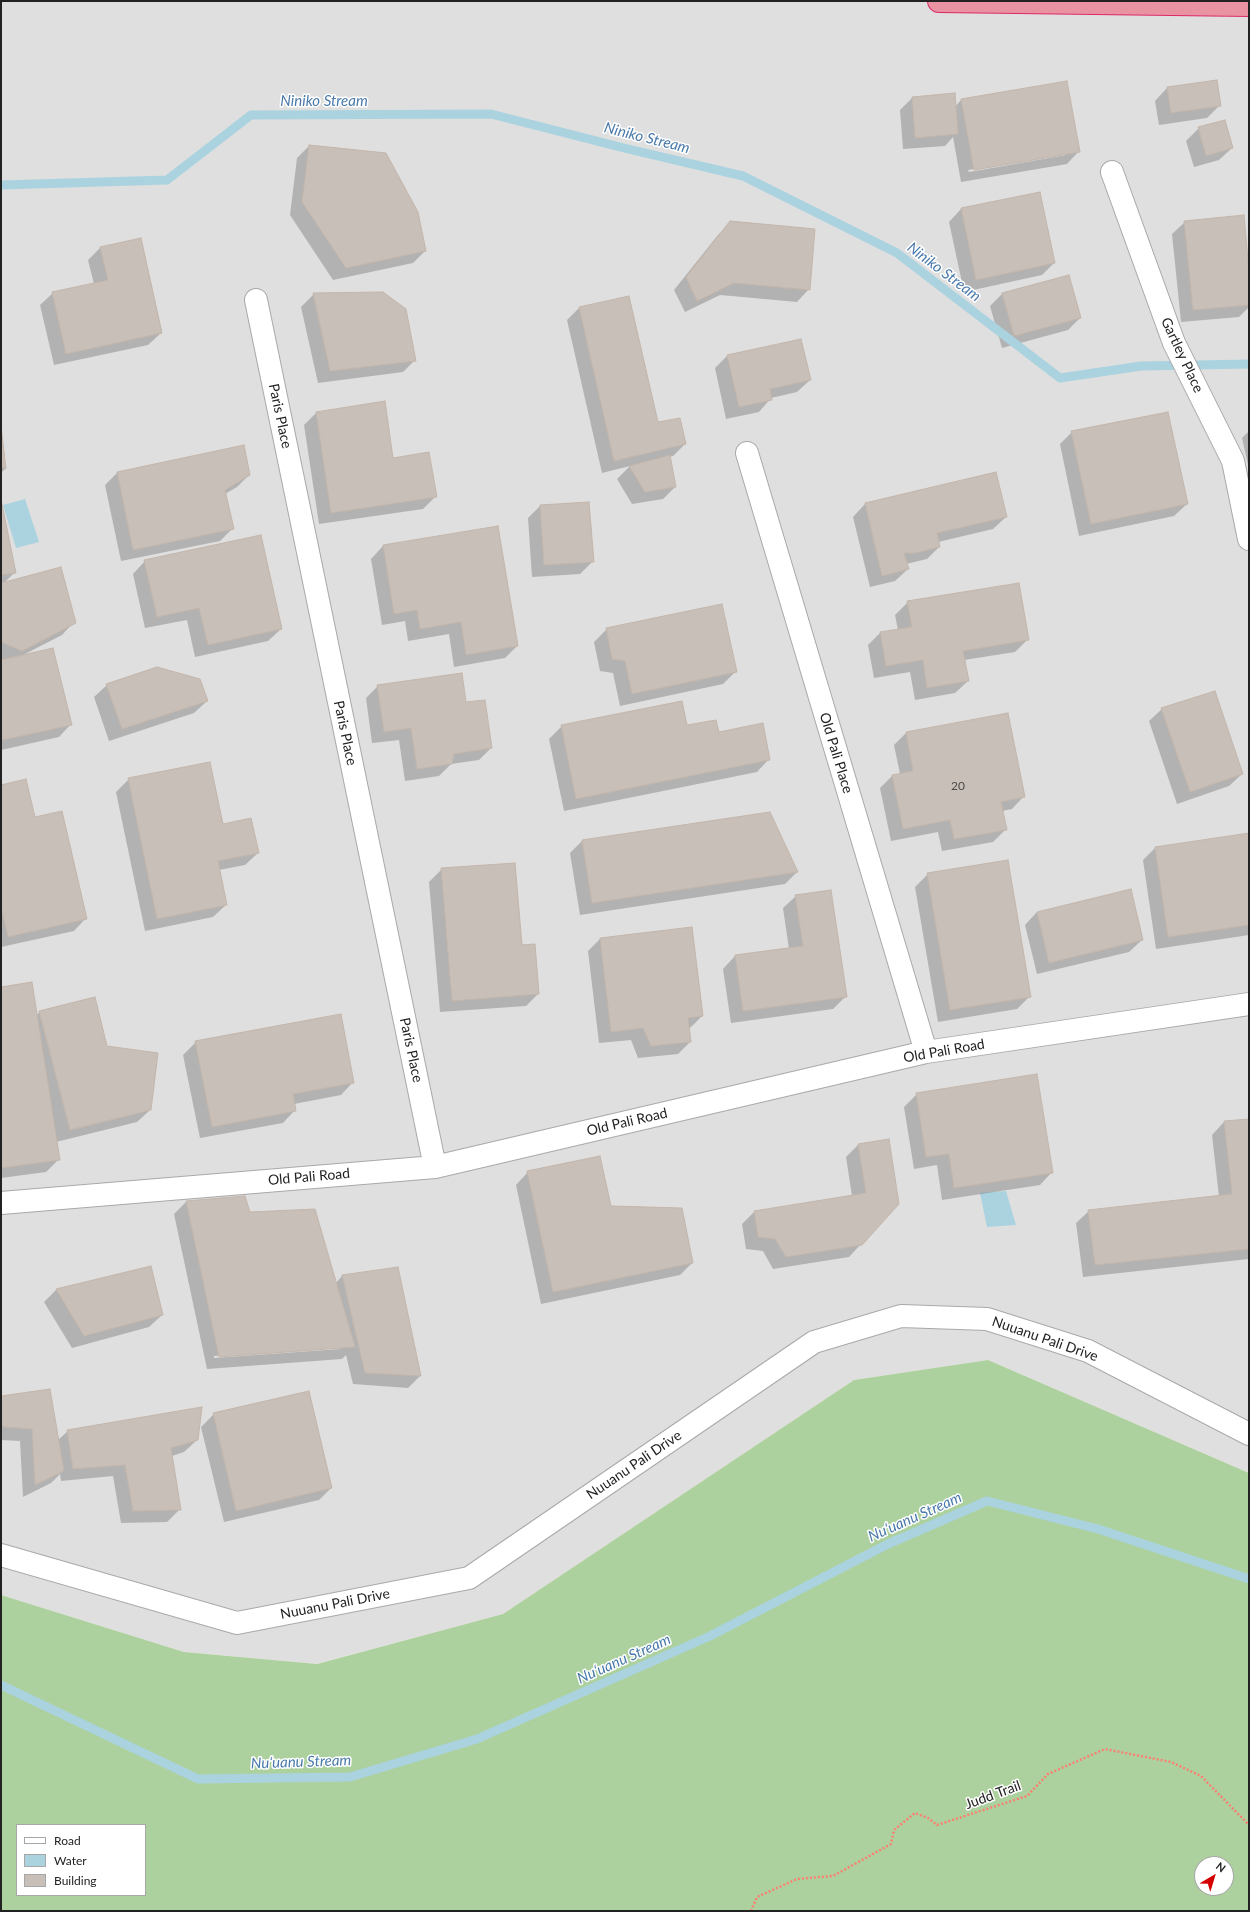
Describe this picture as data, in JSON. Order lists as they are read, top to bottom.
{
  "streets": {
    "street": [
      "Gartley Place",
      "Paris Place",
      "Old Pali Place",
      "Old Pali Road",
      "Nuuanu Pali Drive"
    ],
    "path": ["Judd Trail"]
  },
  "crossings": [
    ["Paris Place", "Old Pali Road"],
    ["Old Pali Place", "Old Pali Road"]
  ],
  "water": ["Niniko Stream", "Nuʻuanu Stream"],
  "house_numbers": ["20"],
  "legend": ["Road", "Water", "Building"],
  "north": "top right"
}
